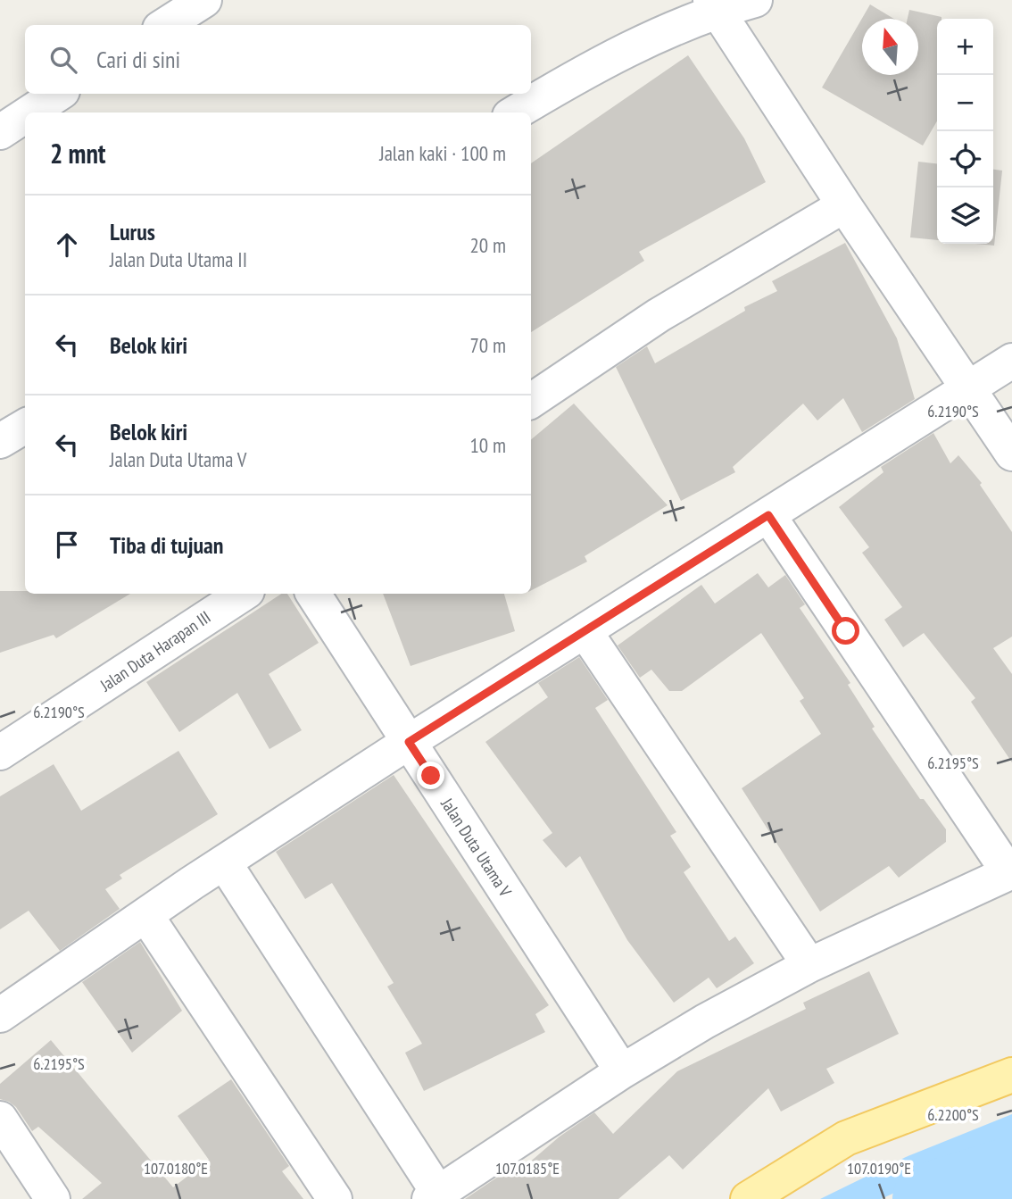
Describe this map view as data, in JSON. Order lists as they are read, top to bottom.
{
  "streets": {
    "street": ["Jalan Duta Harapan III", "Jalan Duta Utama V"]
  },
  "north": "top",
  "page": {
    "map_buttons": ["+", "−"],
    "search": "Cari di sini",
    "heading": ["2 mnt", "Jalan kaki · 100 m"],
    "list": [
      ["Lurus", "Jalan Duta Utama II", "20 m"],
      ["Belok kiri", "70 m"],
      ["Belok kiri", "Jalan Duta Utama V", "10 m"],
      "Tiba di tujuan"
    ]
  },
  "coordinates": [
    "6.2190°S",
    "6.2195°S",
    "6.2200°S",
    "107.0180°E",
    "107.0185°E",
    "107.0190°E"
  ]
}
